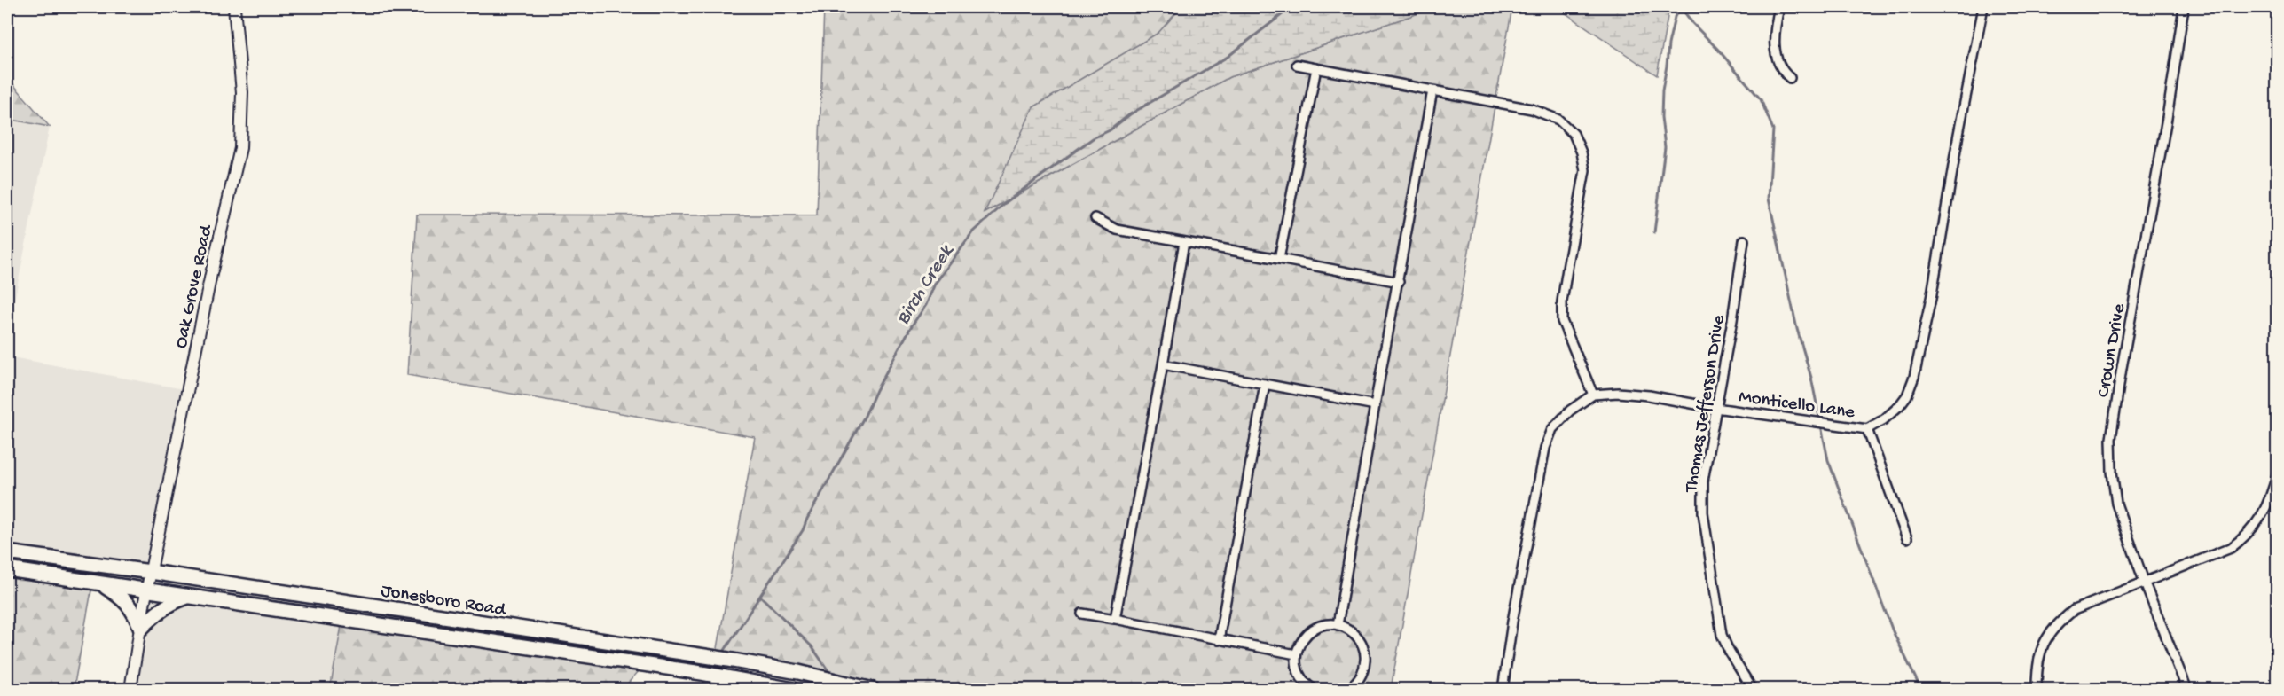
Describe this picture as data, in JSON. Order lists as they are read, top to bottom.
{
  "streets": {
    "main road": ["Jonesboro Road"],
    "street": [
      "Oak Grove Road",
      "Crown Drive",
      "Monticello Lane",
      "Thomas Jefferson Drive"
    ]
  },
  "crossings": [
    ["Oak Grove Road", "Jonesboro Road"],
    ["Monticello Lane", "Thomas Jefferson Drive"]
  ],
  "water": ["Birch Creek"]
}
